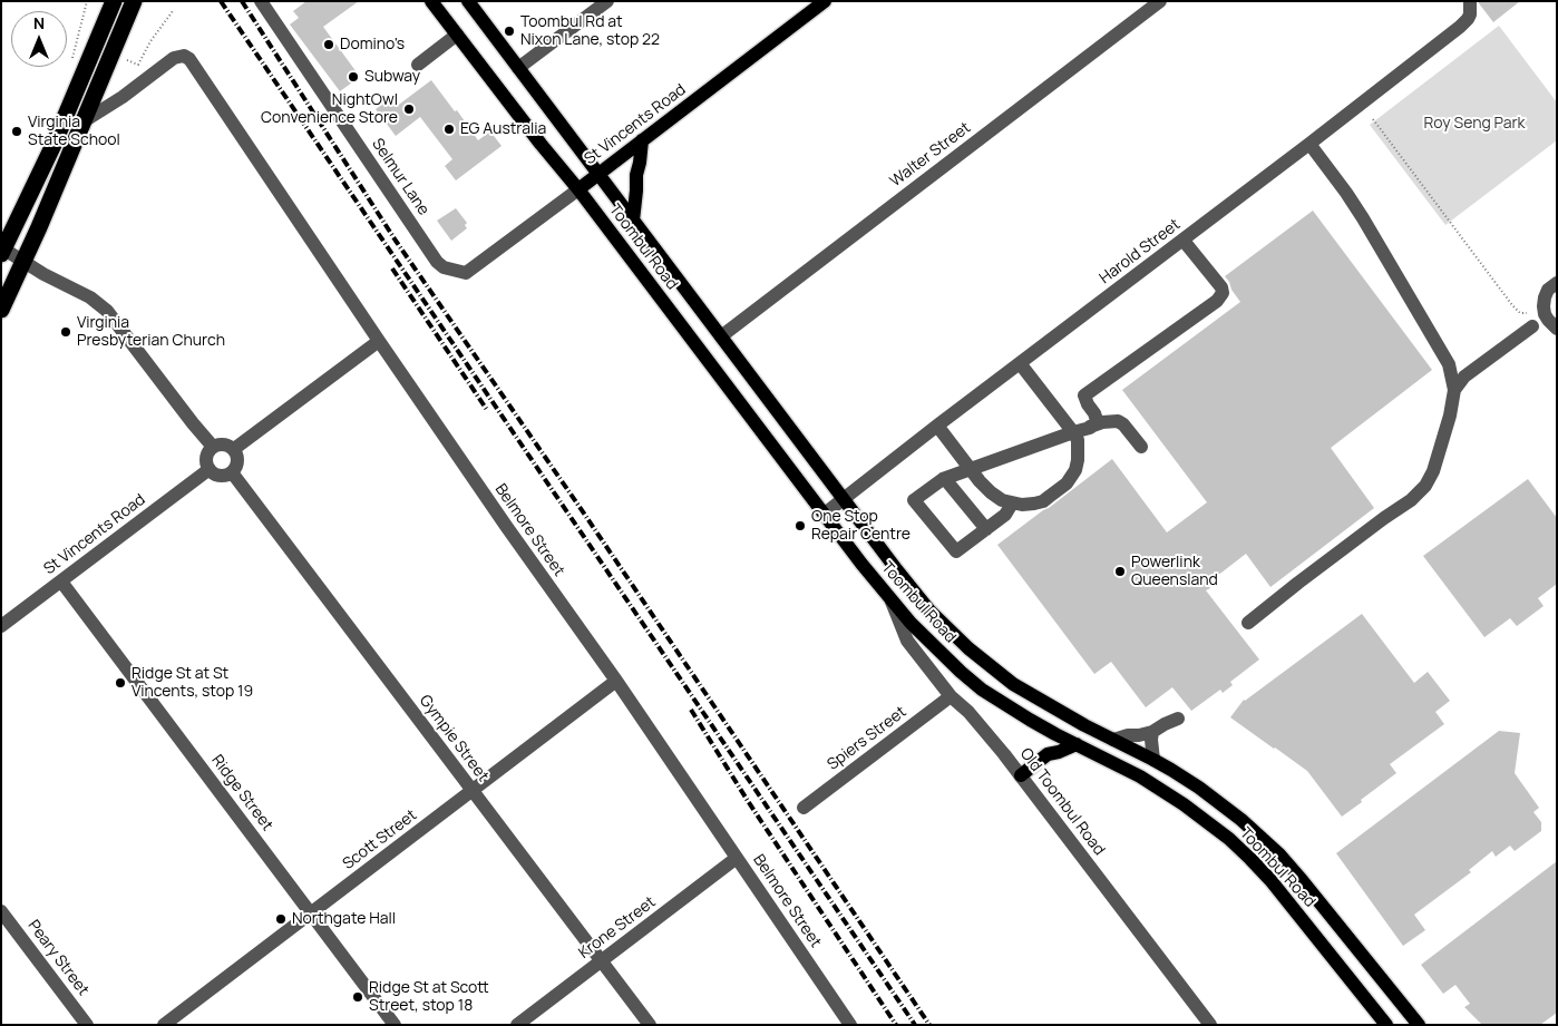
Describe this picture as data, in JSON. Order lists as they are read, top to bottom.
{
  "streets": {
    "main road": ["St Vincents Road", "Toombul Road"],
    "street": [
      "Walter Street",
      "Selmur Lane",
      "Harold Street",
      "Belmore Street",
      "Gympie Street",
      "Spiers Street",
      "Ridge Street",
      "Old Toombul Road",
      "Scott Street",
      "Krone Street",
      "Peary Street"
    ]
  },
  "crossings": [
    ["St Vincents Road", "Selmur Lane"],
    ["St Vincents Road", "Toombul Road"],
    ["St Vincents Road", "Gympie Street"],
    ["St Vincents Road", "Ridge Street"],
    ["Walter Street", "Toombul Road"],
    ["Toombul Road", "Harold Street"],
    ["Toombul Road", "Old Toombul Road"],
    ["Belmore Street", "Scott Street"],
    ["Belmore Street", "Krone Street"],
    ["Gympie Street", "Scott Street"],
    ["Gympie Street", "Krone Street"],
    ["Spiers Street", "Old Toombul Road"],
    ["Ridge Street", "Scott Street"]
  ],
  "parks": ["Roy Seng Park"],
  "places": [
    "Toombul Rd at Nixon Lane, stop 22",
    "Domino's",
    "Subway",
    "NightOwl Convenience Store",
    "EG Australia",
    "Virginia State School",
    "Virginia Presbyterian Church",
    "One Stop Repair Centre",
    "Powerlink Queensland",
    "Ridge St at St Vincents, stop 19",
    "Northgate Hall",
    "Ridge St at Scott Street, stop 18"
  ],
  "north": "top"
}
